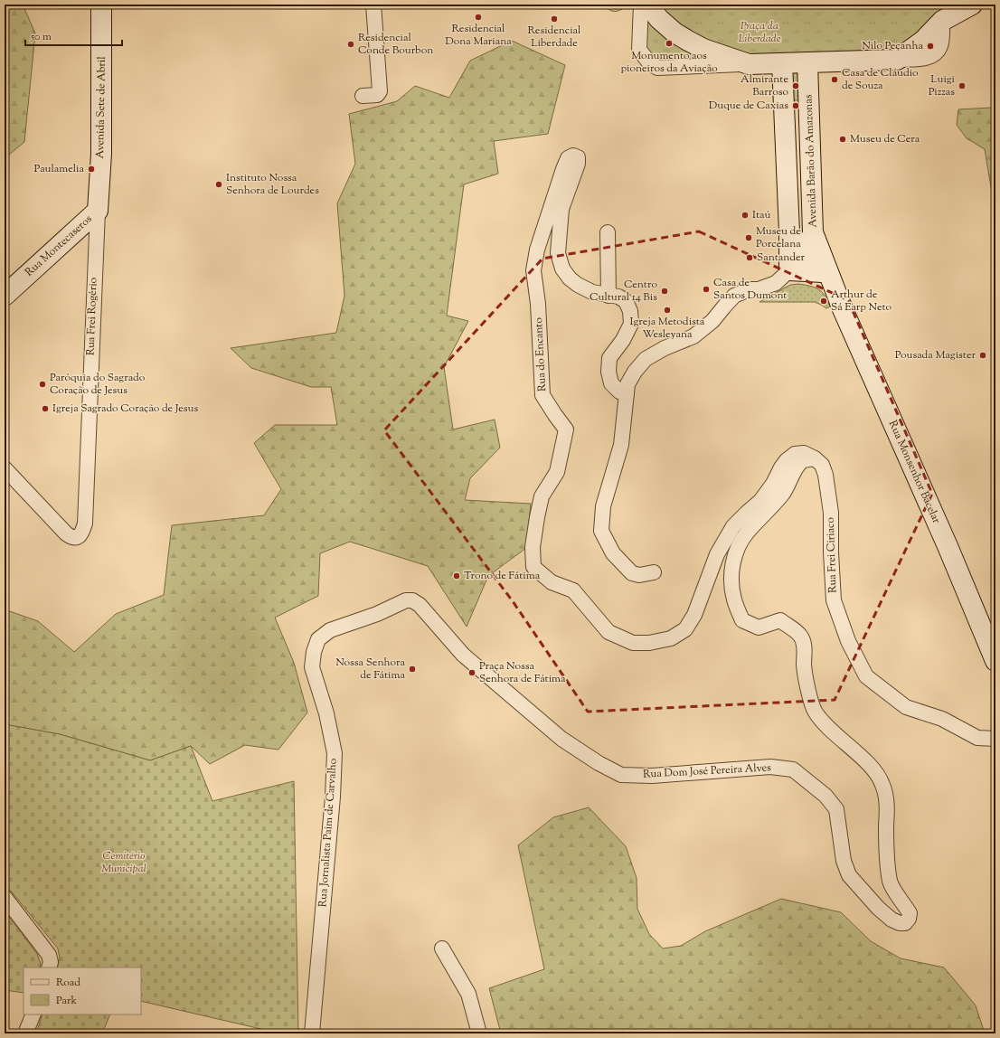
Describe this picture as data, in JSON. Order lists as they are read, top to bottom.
{
  "streets": {
    "main road": [
      "Avenida Sete de Abril",
      "Avenida Barão do Amazonas",
      "Rua Montecaseros",
      "Rua Monsenhor Bacelar"
    ],
    "street": [
      "Rua Frei Rogério",
      "Rua do Encanto",
      "Rua Frei Ciriaco",
      "Rua Dom José Pereira Alves",
      "Rua Jornalista Paim de Carvalho"
    ]
  },
  "crossings": [
    ["Avenida Sete de Abril", "Rua Montecaseros"],
    ["Avenida Sete de Abril", "Rua Frei Rogério"],
    ["Avenida Barão do Amazonas", "Rua Monsenhor Bacelar"],
    ["Rua Montecaseros", "Rua Frei Rogério"],
    ["Rua do Encanto", "Rua Frei Ciriaco"],
    ["Rua do Encanto", "Rua Dom José Pereira Alves"],
    ["Rua Frei Ciriaco", "Rua Dom José Pereira Alves"],
    ["Rua Dom José Pereira Alves", "Rua Jornalista Paim de Carvalho"]
  ],
  "parks": ["Praça da Liberdade", "Cemitério Municipal"],
  "places": [
    "Residencial Dona Mariana",
    "Residencial Liberdade",
    "Monumento aos pioneiros da Aviação",
    "Residencial Conde Bourbon",
    "Nilo Peçanha",
    "Casa de Cláudio de Souza",
    "Almirante Barroso",
    "Luigi Pizzas",
    "Duque de Caxias",
    "Museu de Cera",
    "Paulamelia",
    "Instituto Nossa Senhora de Lourdes",
    "Itaú",
    "Museu de Porcelana",
    "Santander",
    "Casa de Santos Dumont",
    "Centro Cultural 14 Bis",
    "Arthur de Sá Earp Neto",
    "Igreja Metodista Wesleyana",
    "Pousada Magister",
    "Paróquia do Sagrado Coração de Jesus",
    "Igreja Sagrado Coração de Jesus",
    "Trono de Fátima",
    "Nossa Senhora de Fátima",
    "Praça Nossa Senhora de Fátima"
  ],
  "legend": ["Road", "Park"],
  "scale_bar": "50 m"
}
